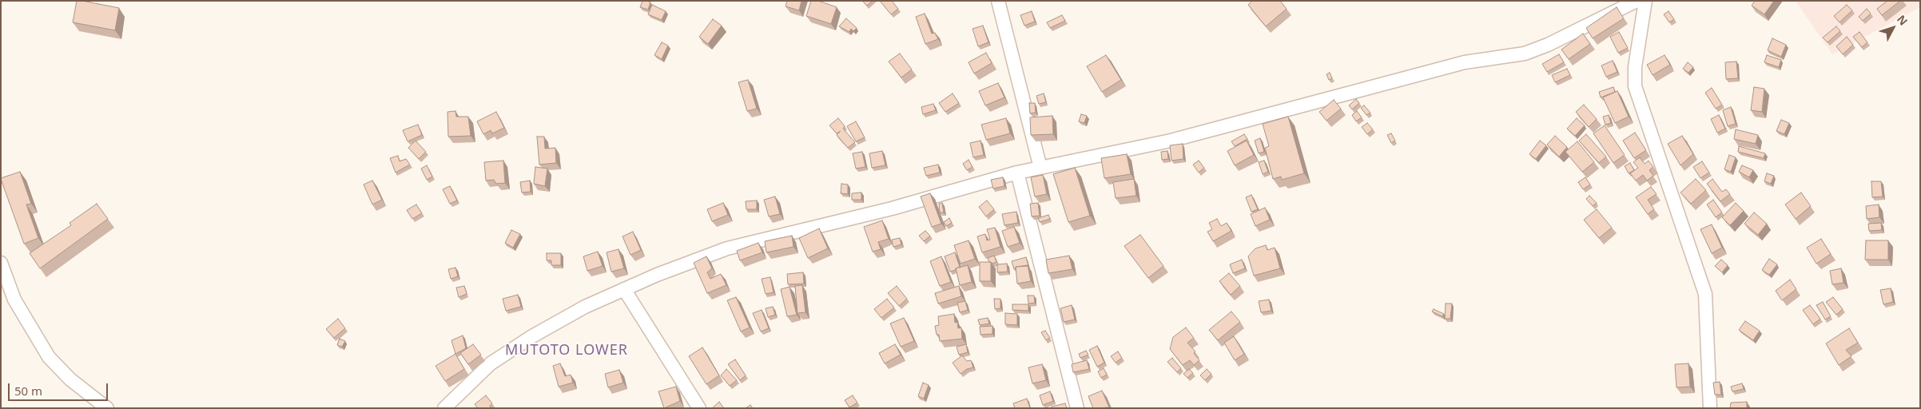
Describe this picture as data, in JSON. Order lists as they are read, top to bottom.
{
  "districts": ["MUTOTO LOWER"],
  "scale_bar": "50 m",
  "north": "top right"
}
